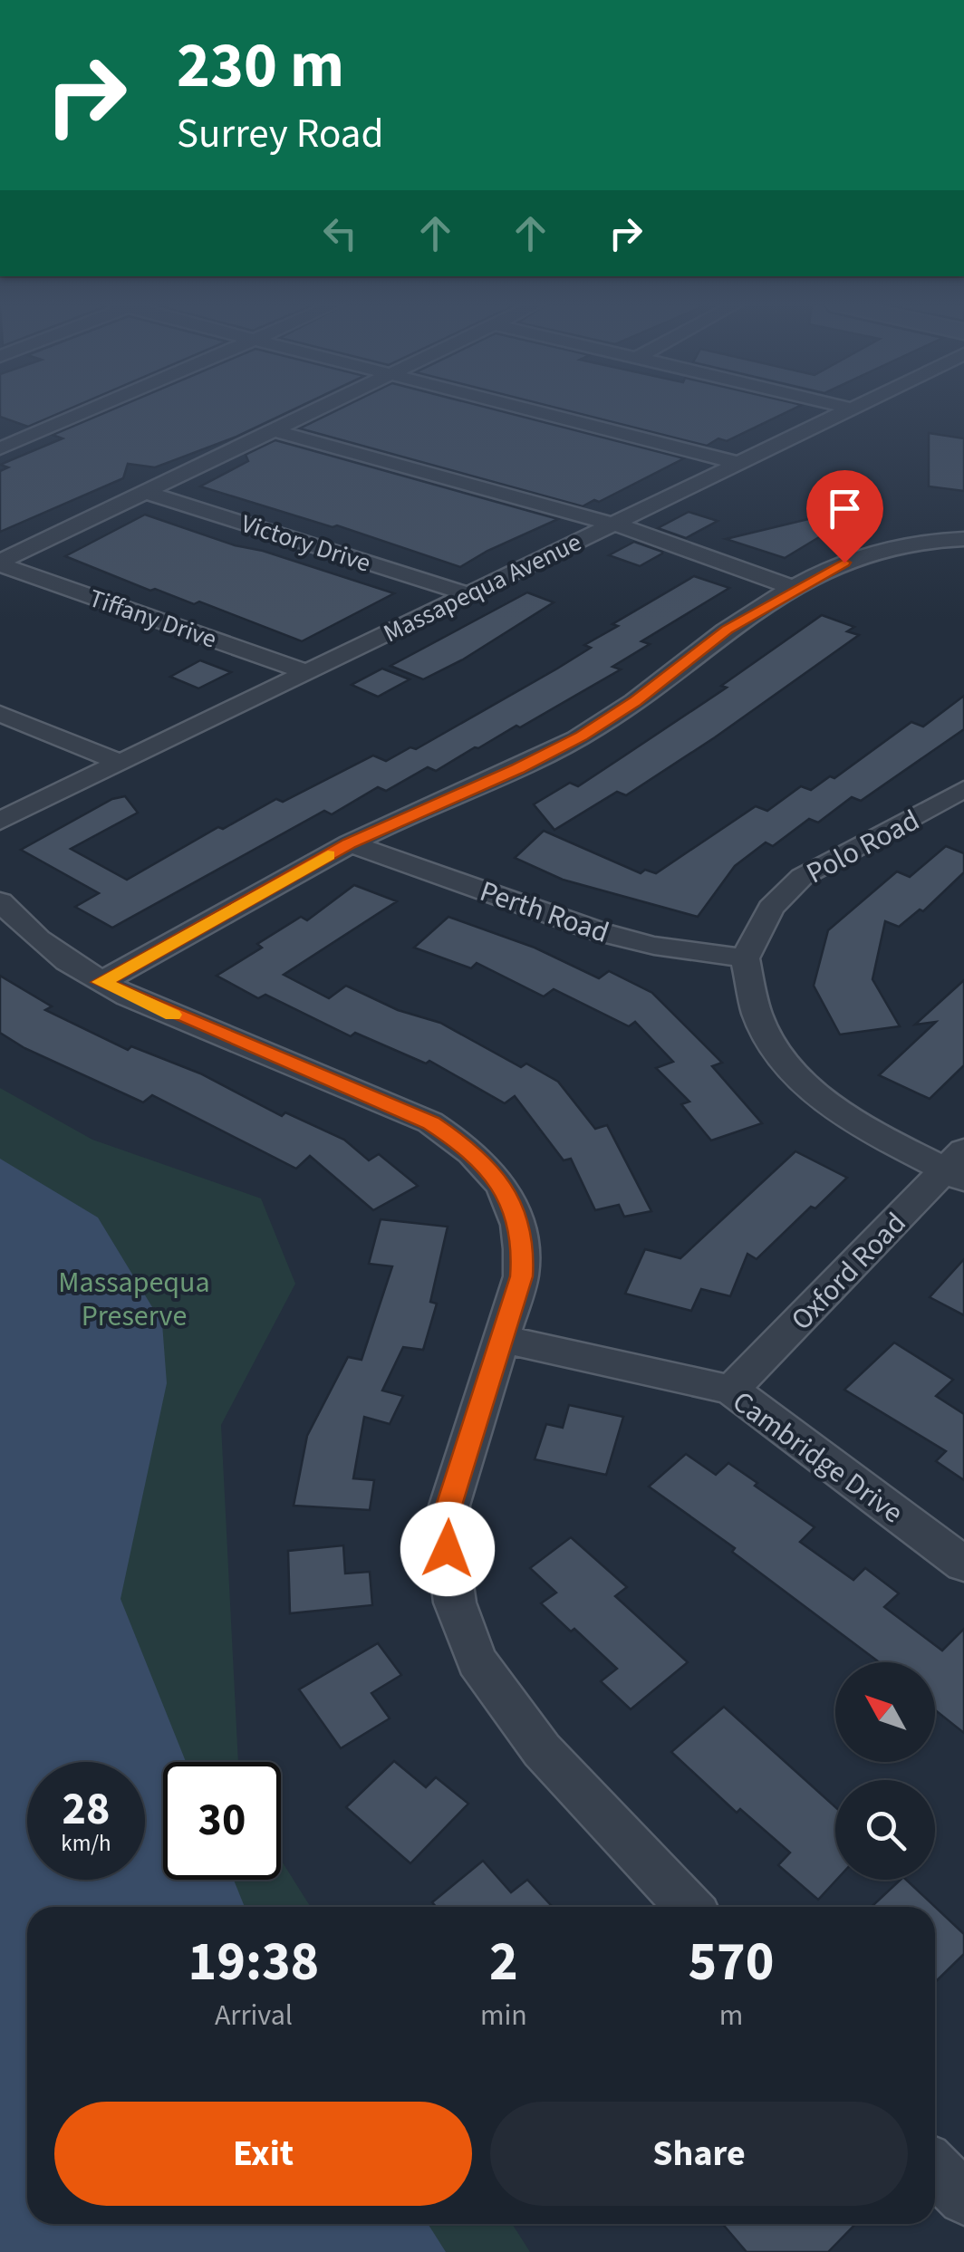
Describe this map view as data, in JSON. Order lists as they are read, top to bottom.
{
  "streets": {
    "street": [
      "Victory Drive",
      "Massapequa Avenue",
      "Tiffany Drive",
      "Polo Road",
      "Perth Road",
      "Oxford Road",
      "Cambridge Drive"
    ]
  },
  "crossings": [
    ["Victory Drive", "Massapequa Avenue"],
    ["Massapequa Avenue", "Tiffany Drive"],
    ["Polo Road", "Perth Road"],
    ["Oxford Road", "Cambridge Drive"]
  ],
  "parks": ["Massapequa Preserve"],
  "north": "top left",
  "page": {
    "turn": ["230 m", "Surrey Road"],
    "speed": "28 km/h",
    "limit": "30",
    "eta": [
      "19:38",
      "Arrival",
      "2",
      "min",
      "570",
      "m"
    ],
    "buttons": ["Exit", "Share"]
  }
}
